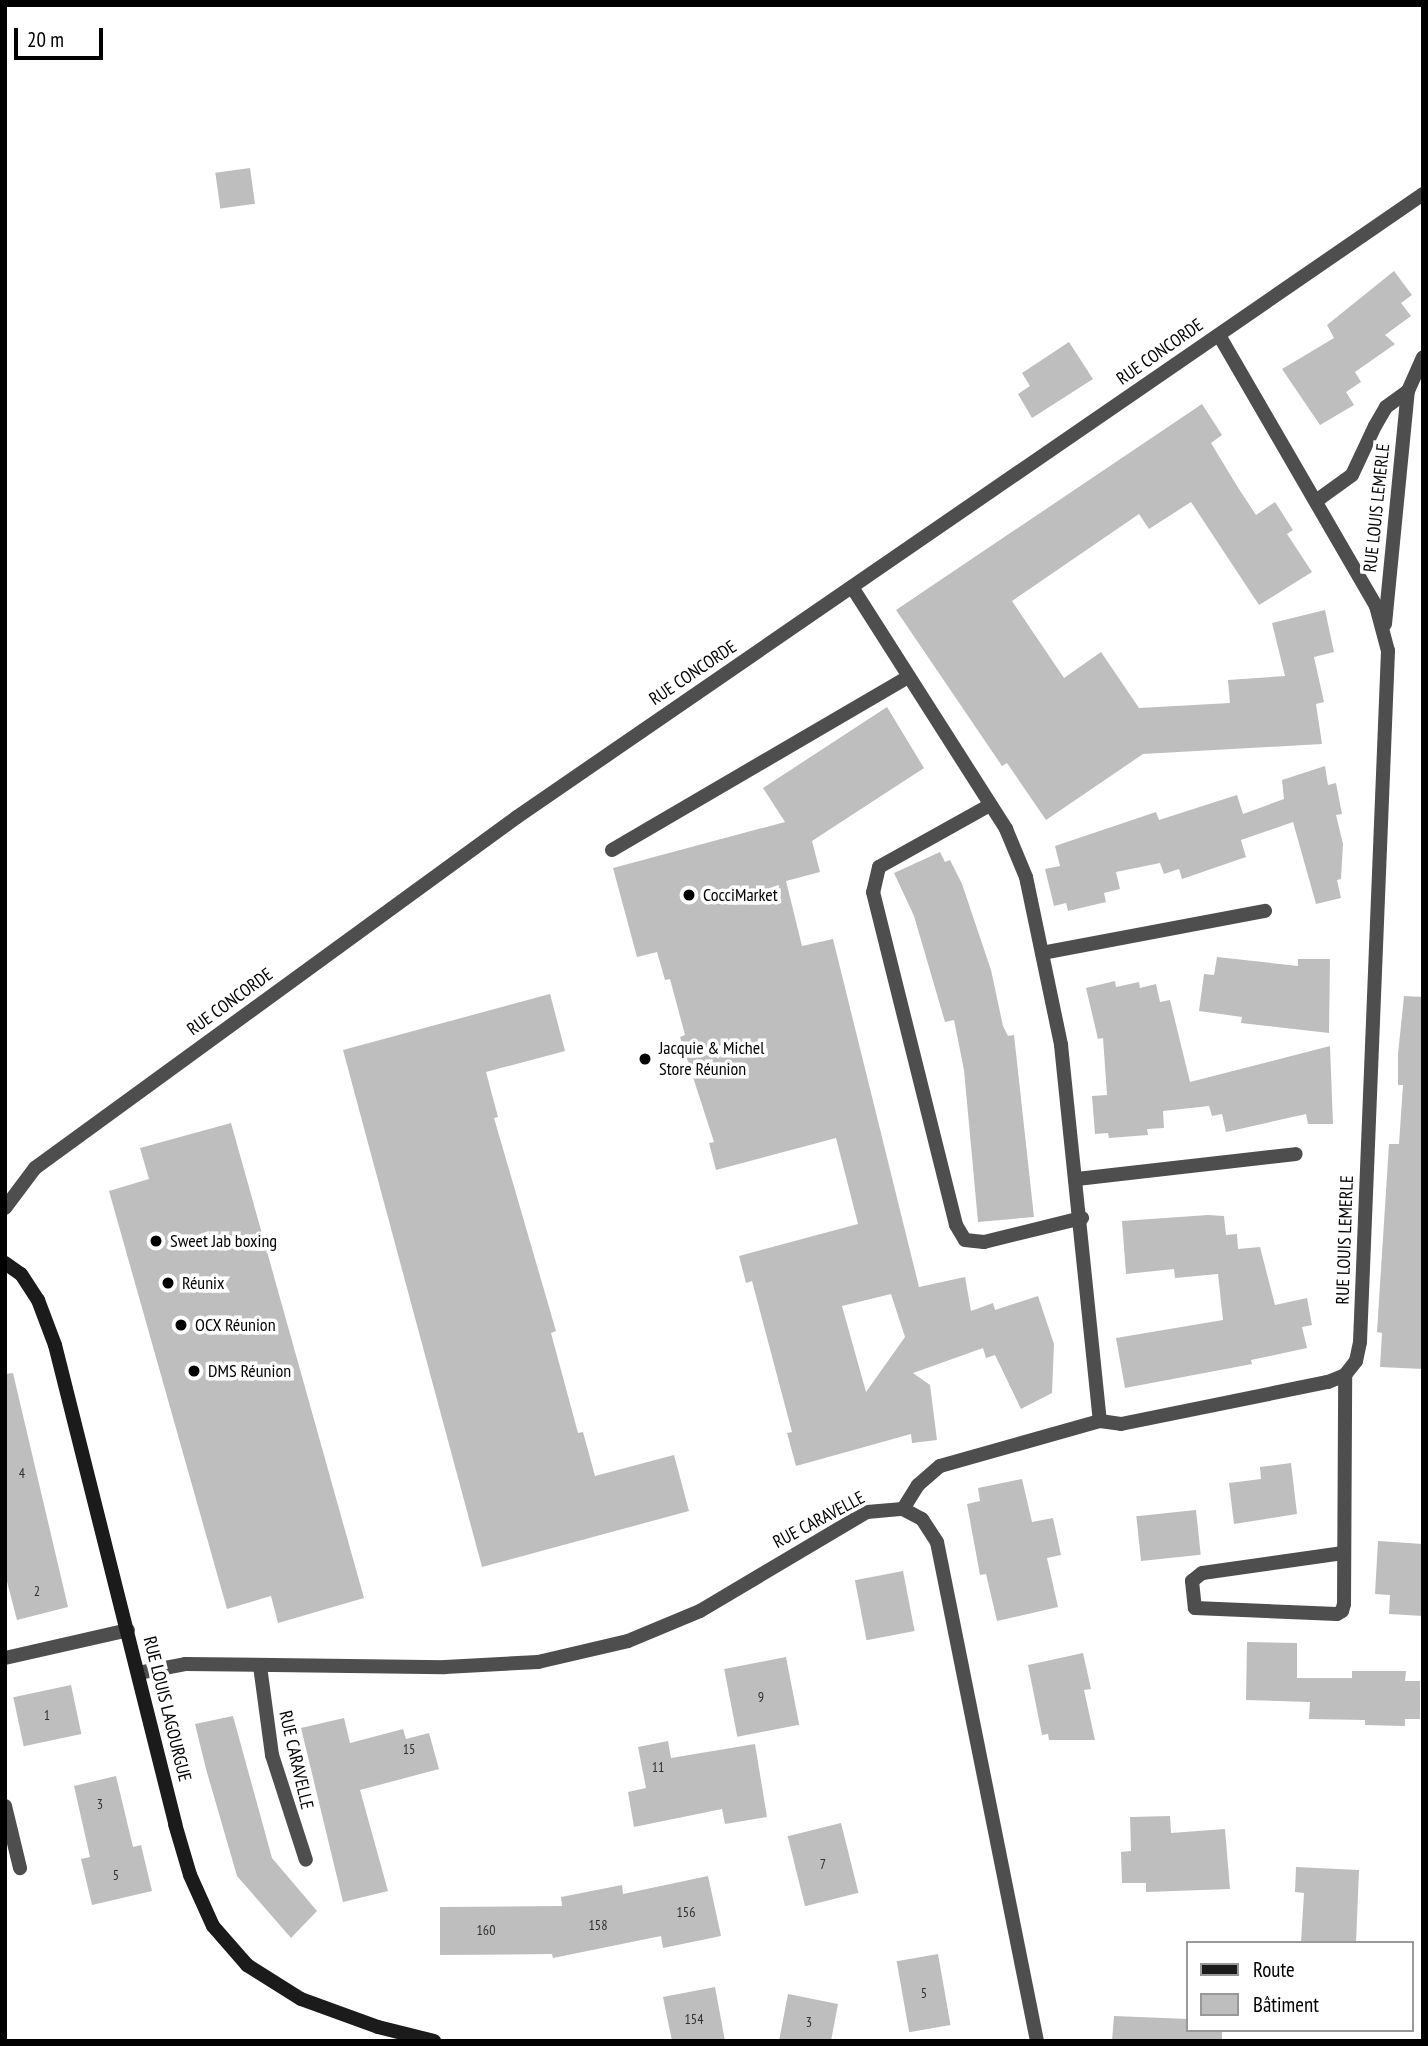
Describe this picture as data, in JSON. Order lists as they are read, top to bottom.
{
  "streets": {
    "main road": ["RUE LOUIS LAGOURGUE"],
    "street": ["RUE CONCORDE", "RUE LOUIS LEMERLE", "RUE CARAVELLE"]
  },
  "crossings": [
    ["RUE CONCORDE", "RUE LOUIS LEMERLE"],
    ["RUE CARAVELLE", "RUE LOUIS LAGOURGUE"]
  ],
  "places": [
    "CocciMarket",
    "Jacquie & Michel Store Réunion",
    "Sweet Jab boxing",
    "Réunix",
    "OCX Réunion",
    "DMS Réunion"
  ],
  "house_numbers": [
    "4",
    "2",
    "9",
    "1",
    "15",
    "11",
    "3",
    "7",
    "5",
    "156",
    "158",
    "160",
    "5",
    "154",
    "3"
  ],
  "legend": ["Route", "Bâtiment"],
  "scale_bar": "20 m"
}
